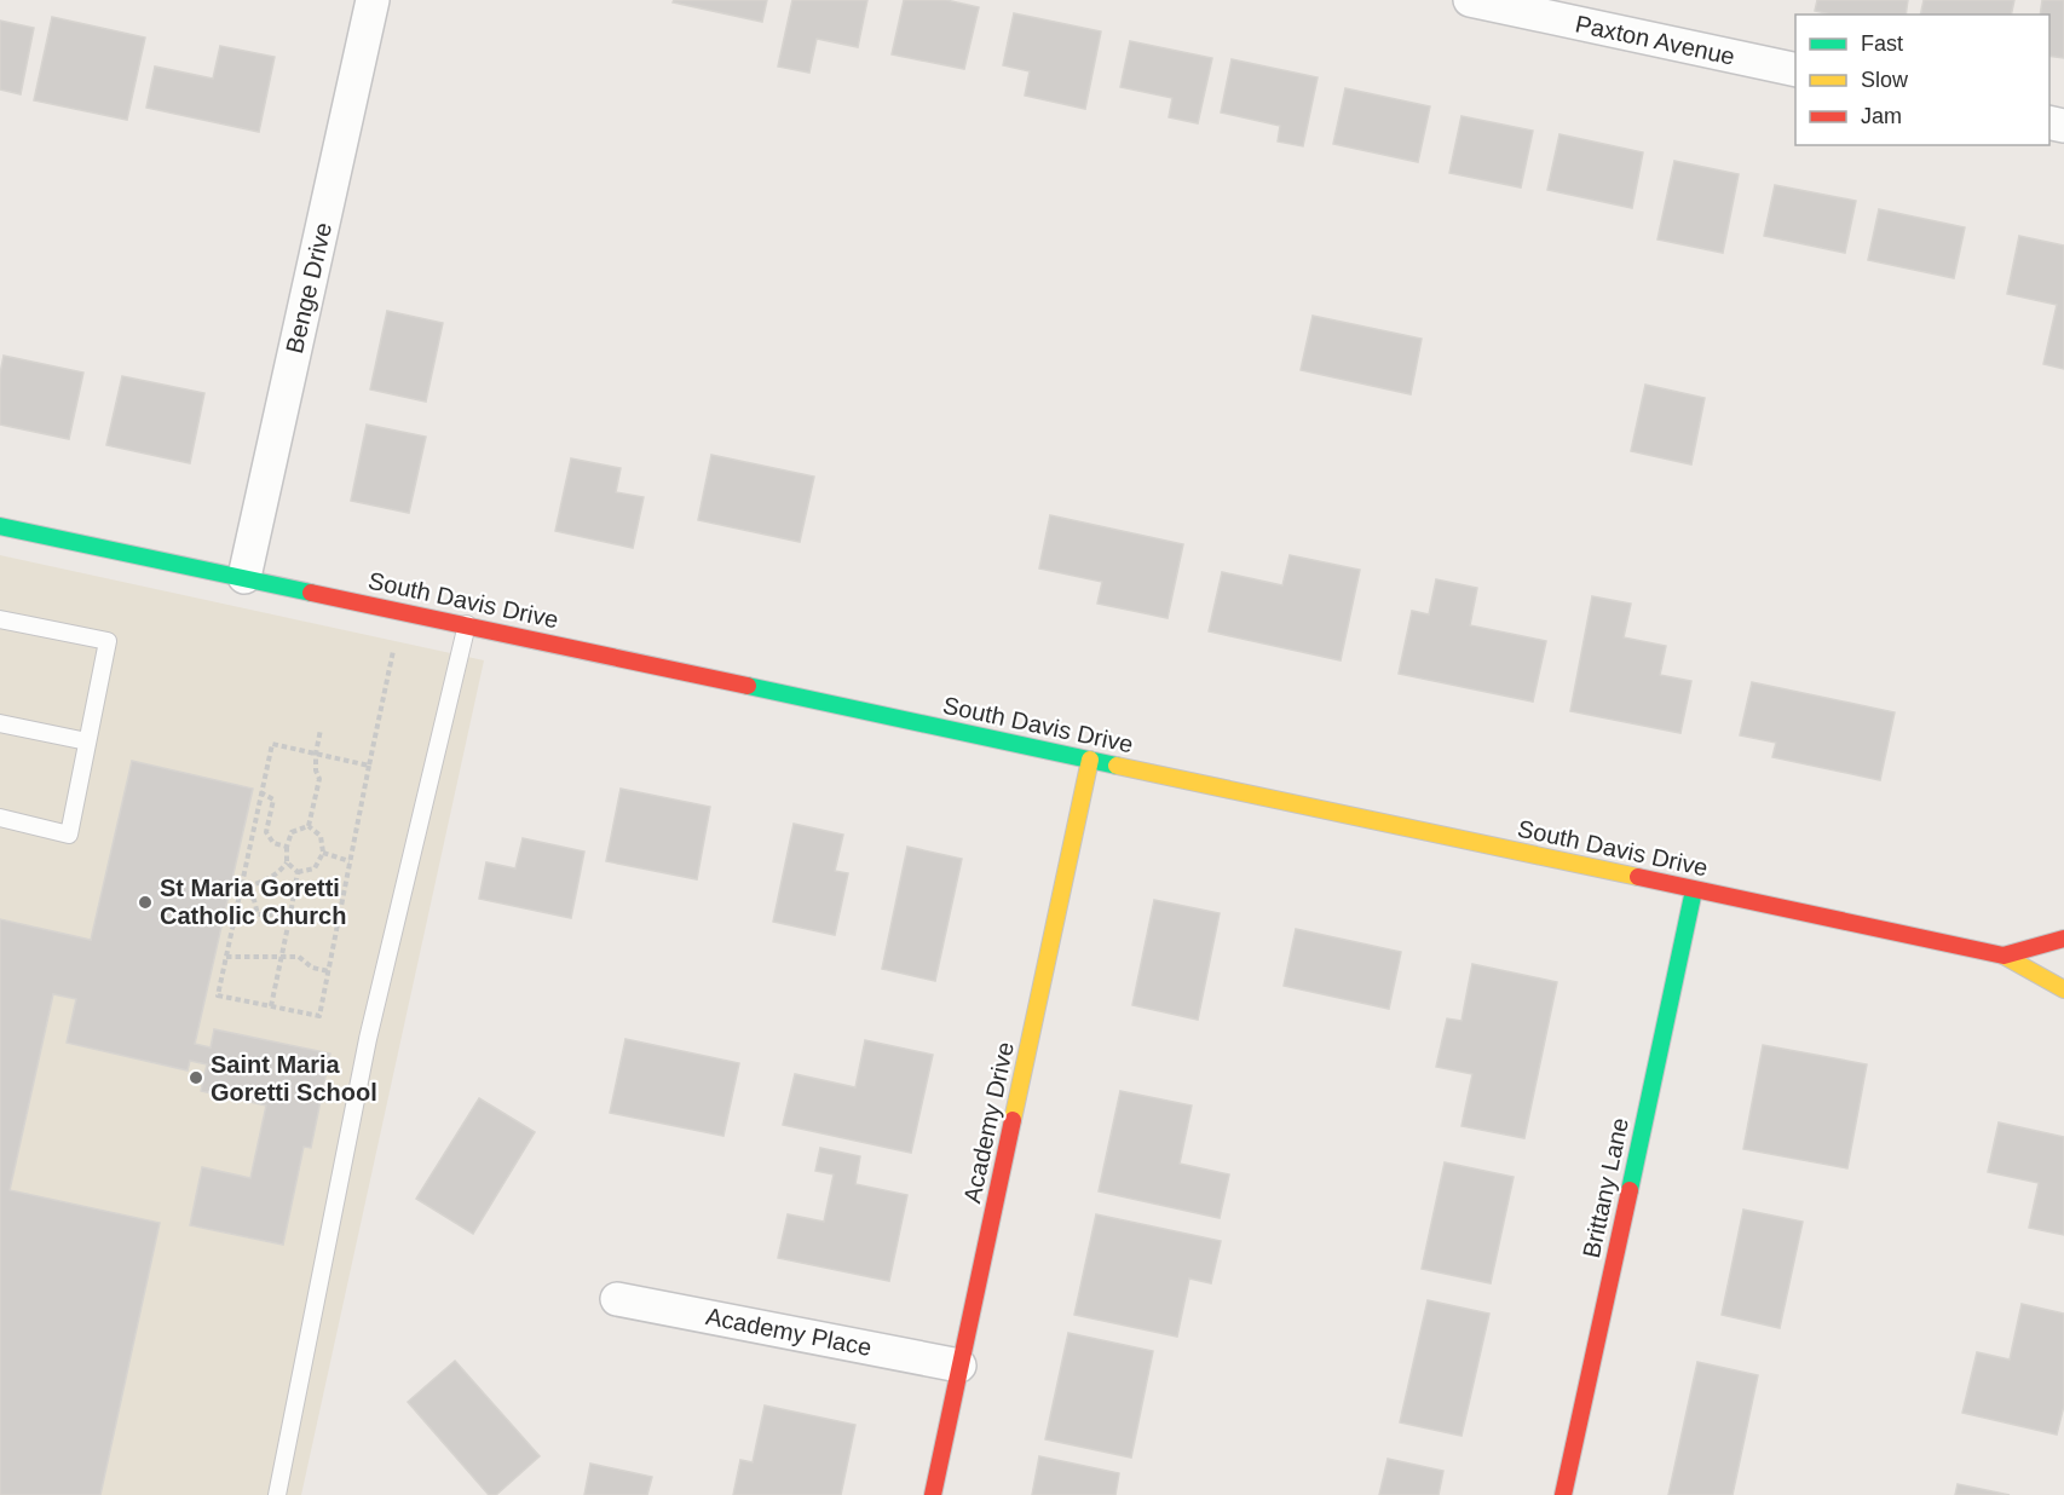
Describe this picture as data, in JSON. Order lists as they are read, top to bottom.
{
  "streets": {
    "street": [
      "Paxton Avenue",
      "Benge Drive",
      "South Davis Drive",
      "Academy Drive",
      "Brittany Lane",
      "Academy Place"
    ]
  },
  "crossings": [
    ["Benge Drive", "South Davis Drive"],
    ["South Davis Drive", "Academy Drive"],
    ["South Davis Drive", "Brittany Lane"],
    ["Academy Drive", "Academy Place"]
  ],
  "places": ["St Maria Goretti Catholic Church", "Saint Maria Goretti School"],
  "legend": ["Fast", "Slow", "Jam"]
}
